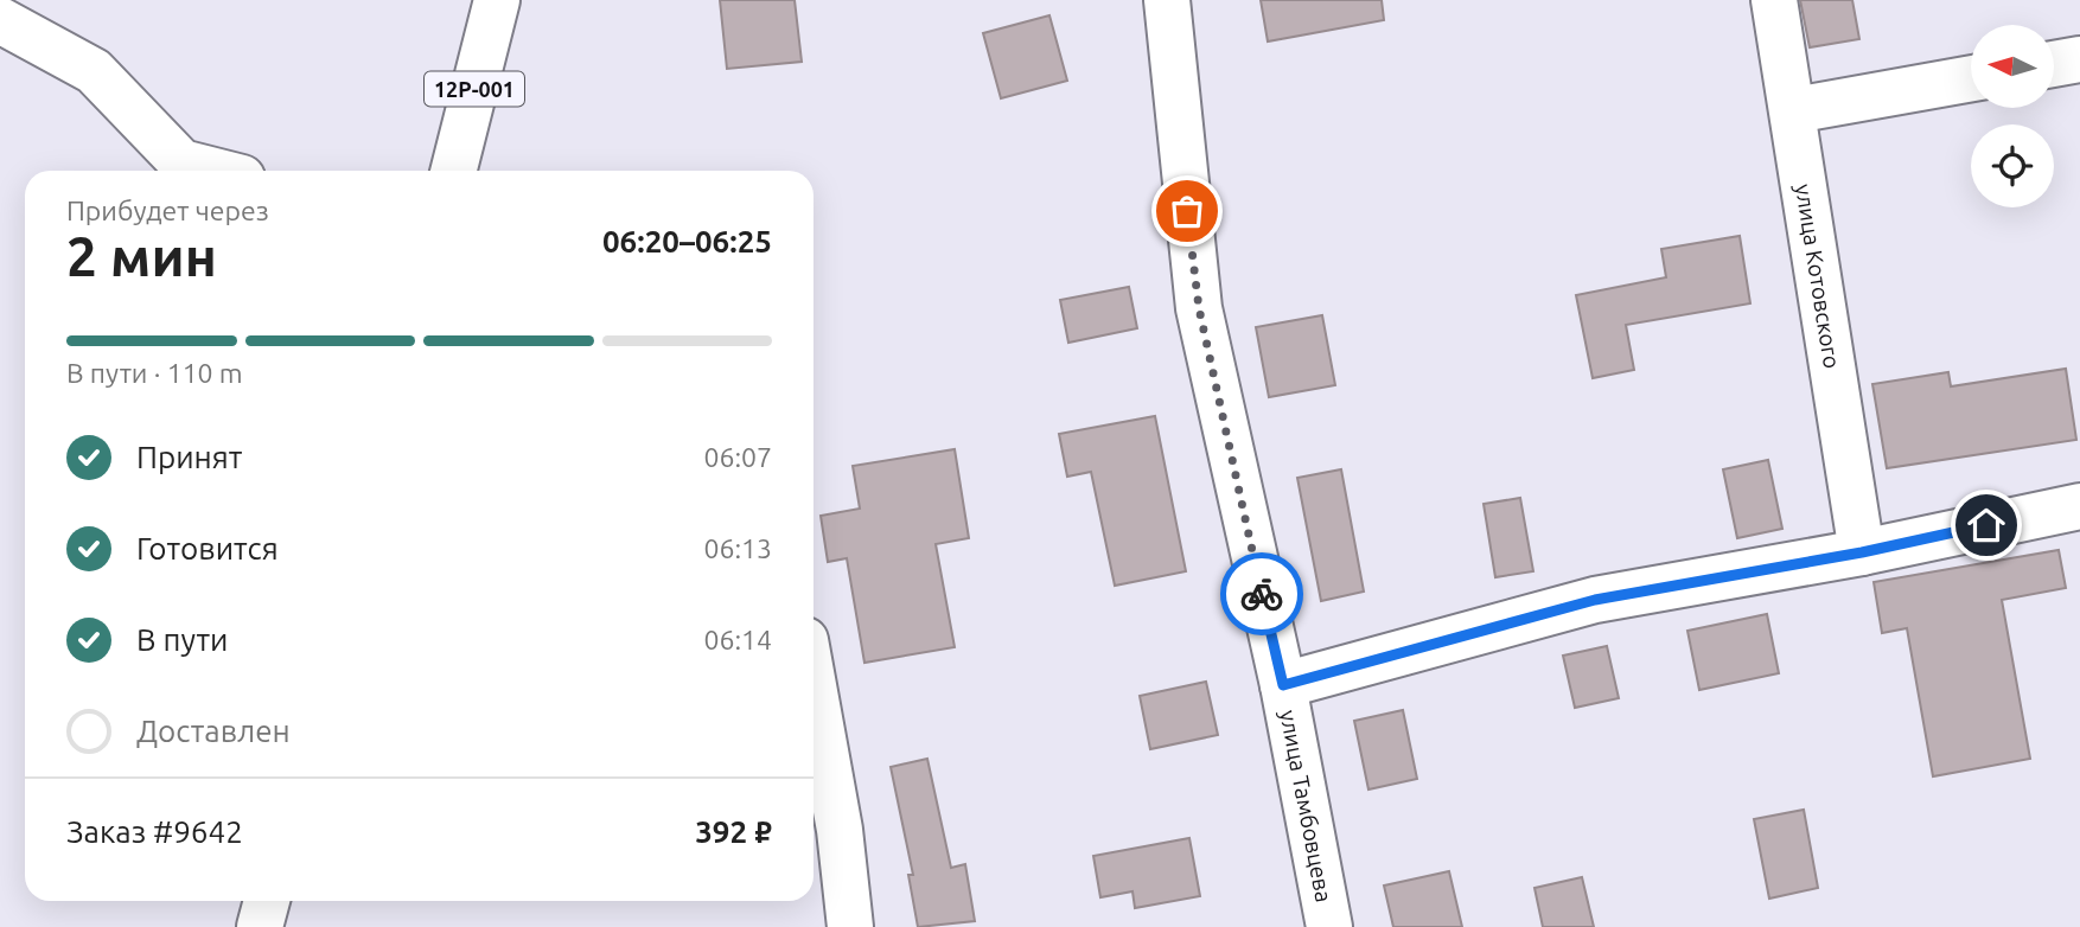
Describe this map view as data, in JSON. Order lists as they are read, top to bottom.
{
  "streets": {
    "street": ["12Р-001", "улица Котовского", "улица Тамбовцева"]
  },
  "north": "left",
  "page": {
    "heading": ["2 мин", "Прибудет через", "06:20–06:25"],
    "panel": ["Заказ #9642", "392 ₽"],
    "bar": "В пути · 110 m",
    "list": [
      ["Принят", "06:07"],
      ["Готовится", "06:13"],
      ["В пути", "06:14"],
      "Доставлен"
    ]
  }
}
